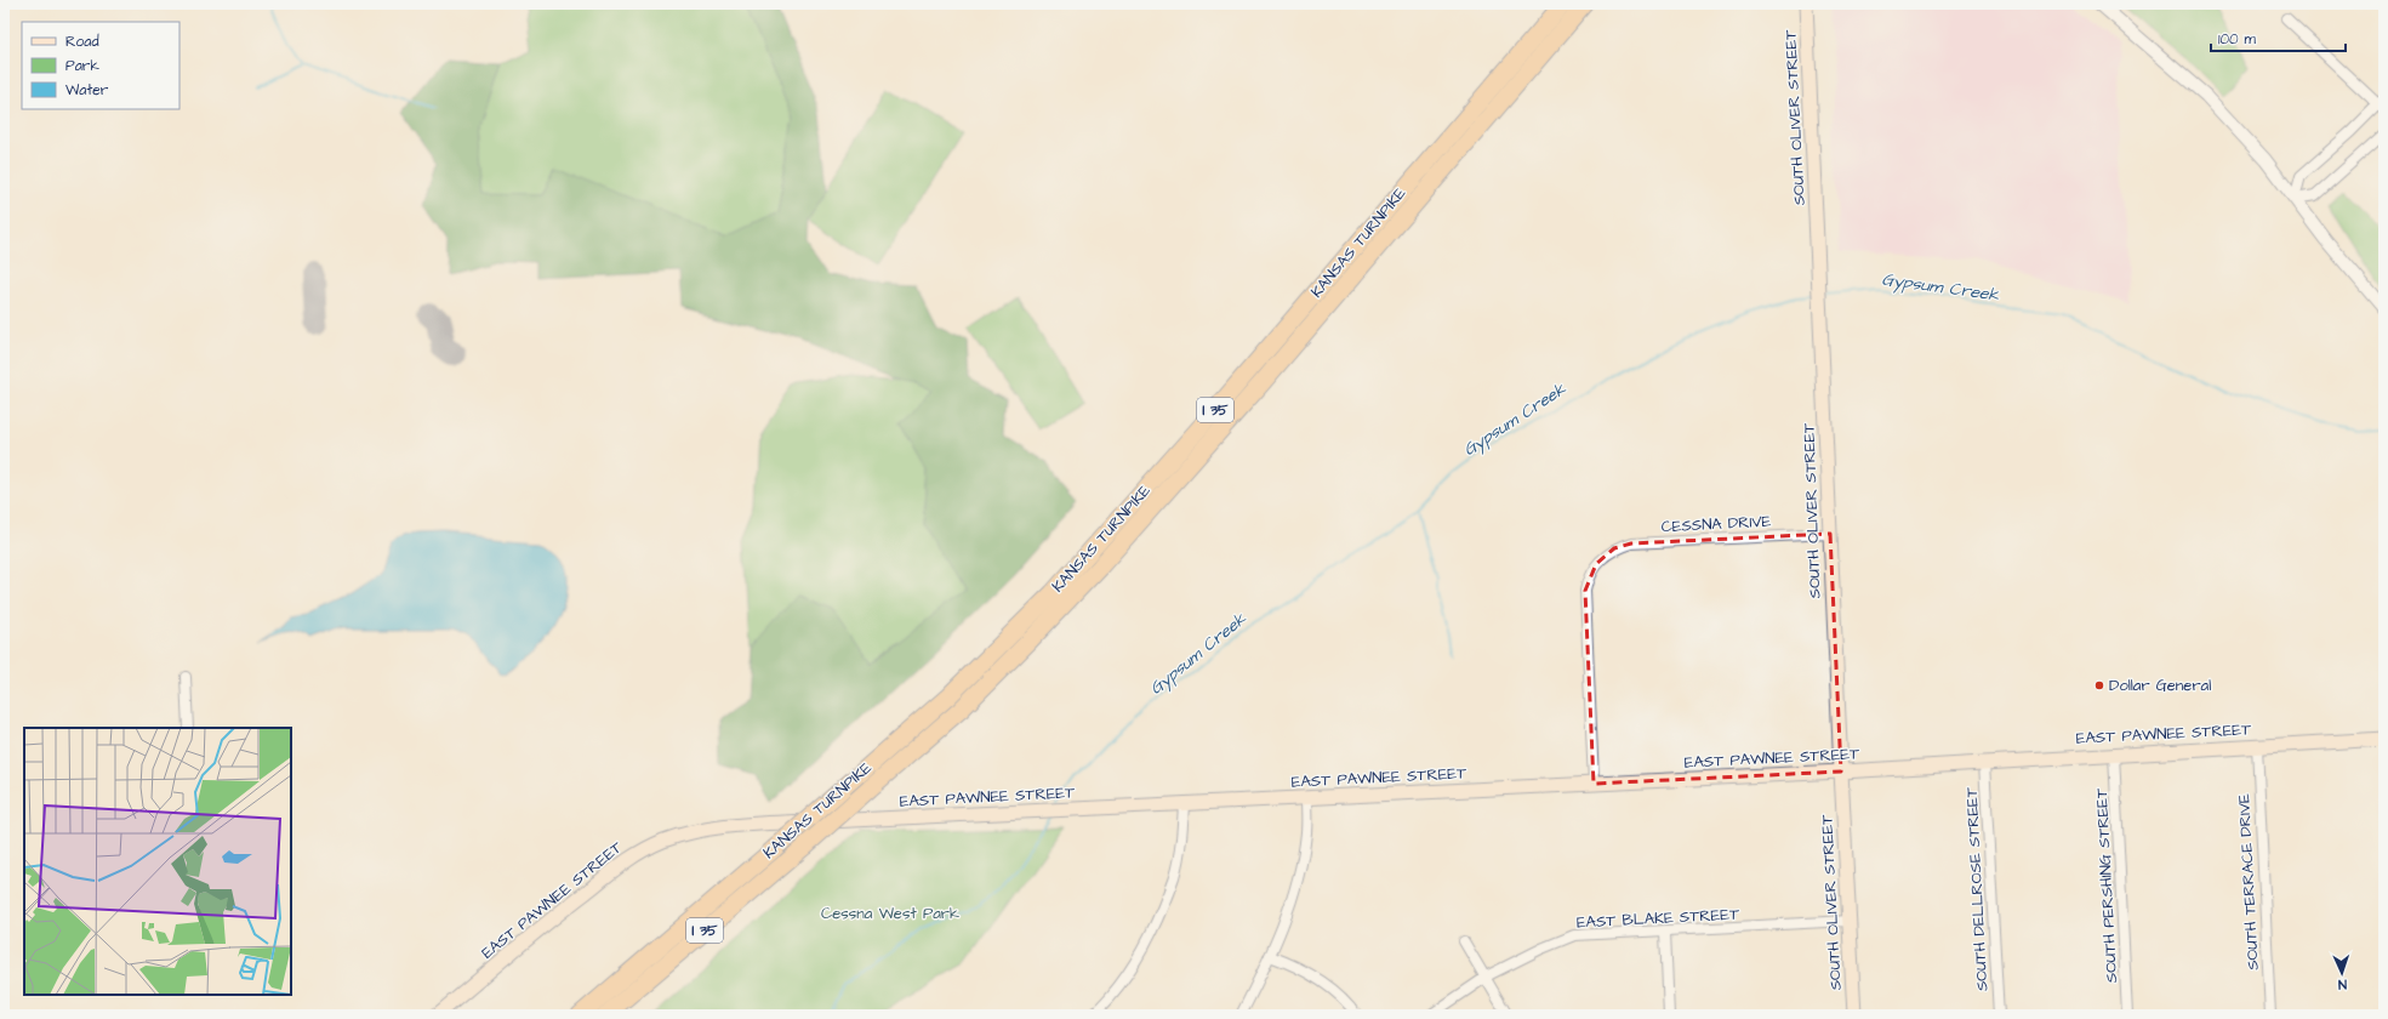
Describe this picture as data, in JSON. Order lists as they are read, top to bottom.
{
  "streets": {
    "highway": ["KANSAS TURNPIKE", "I 35"],
    "main road": ["SOUTH OLIVER STREET", "EAST PAWNEE STREET"],
    "street": [
      "CESSNA DRIVE",
      "SOUTH TERRACE DRIVE",
      "SOUTH PERSHING STREET",
      "SOUTH DELLROSE STREET",
      "EAST BLAKE STREET"
    ]
  },
  "crossings": [
    ["SOUTH OLIVER STREET", "CESSNA DRIVE"],
    ["SOUTH OLIVER STREET", "EAST PAWNEE STREET"],
    ["SOUTH OLIVER STREET", "EAST BLAKE STREET"],
    ["CESSNA DRIVE", "EAST PAWNEE STREET"],
    ["EAST PAWNEE STREET", "SOUTH TERRACE DRIVE"],
    ["EAST PAWNEE STREET", "SOUTH PERSHING STREET"],
    ["EAST PAWNEE STREET", "SOUTH DELLROSE STREET"]
  ],
  "water": ["Gypsum Creek"],
  "parks": ["Cessna West Park"],
  "places": ["Dollar General"],
  "legend": ["Road", "Park", "Water"],
  "scale_bar": "100 m",
  "north": "bottom"
}
